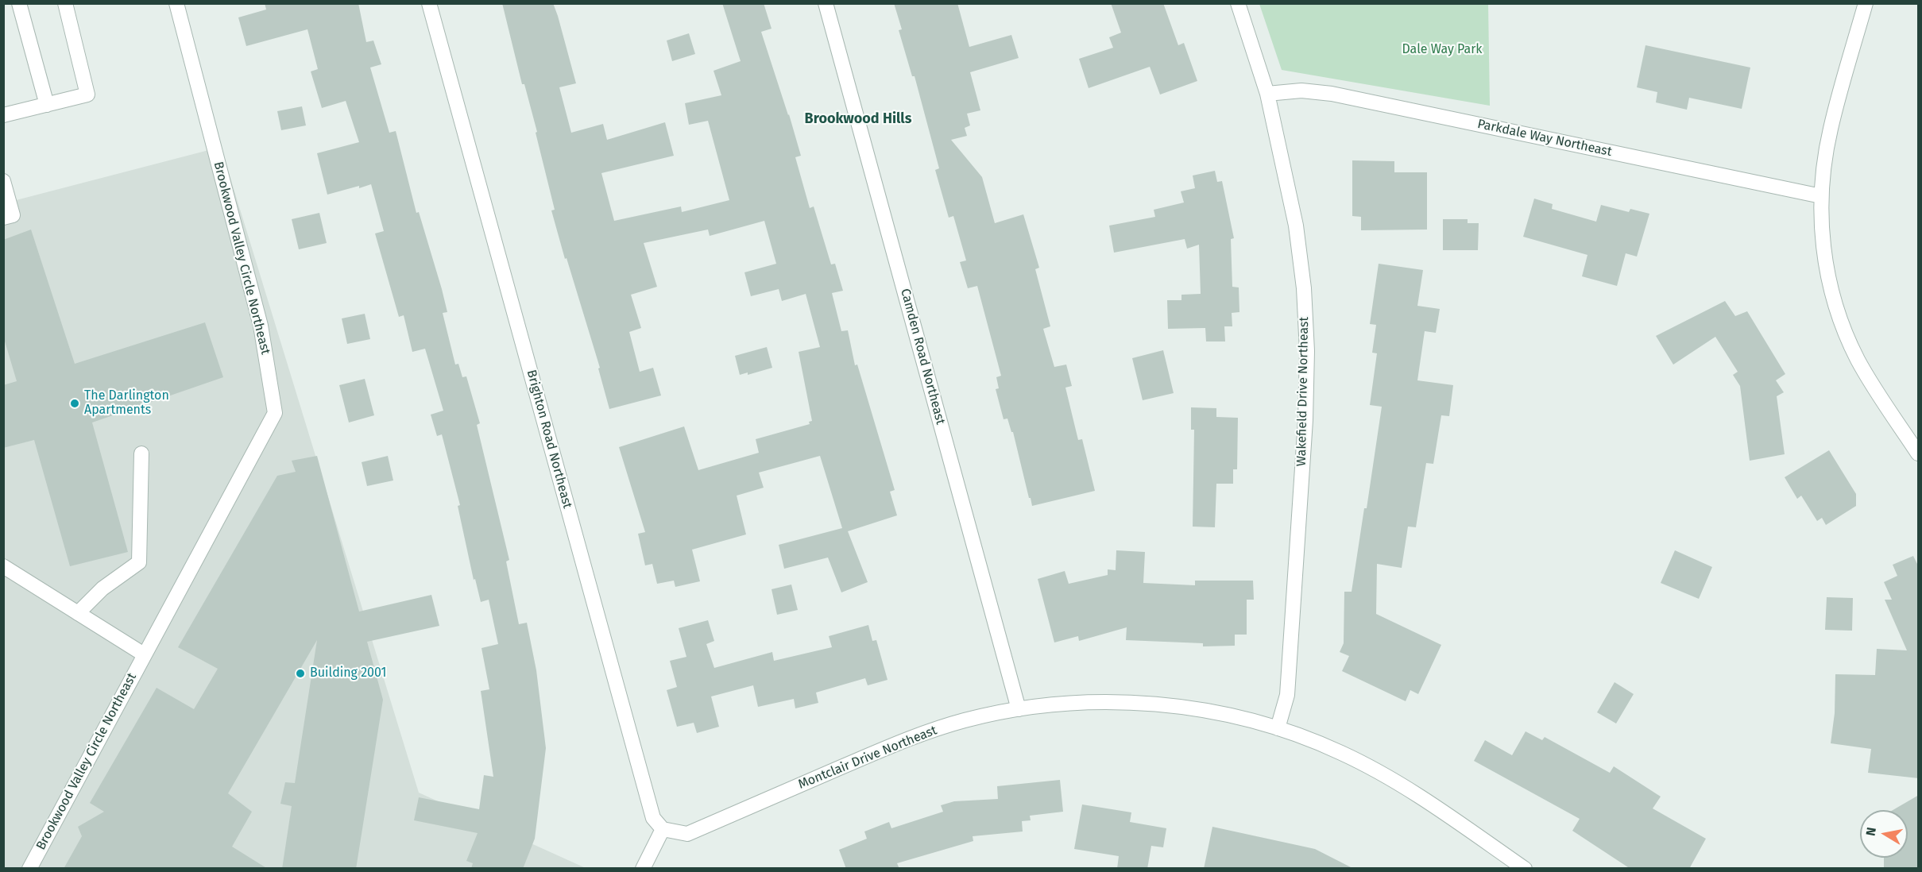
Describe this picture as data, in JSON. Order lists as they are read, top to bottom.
{
  "streets": {
    "street": [
      "Parkdale Way Northeast",
      "Brookwood Valley Circle Northeast",
      "Camden Road Northeast",
      "Wakefield Drive Northeast",
      "Brighton Road Northeast",
      "Montclair Drive Northeast"
    ]
  },
  "crossings": [
    ["Parkdale Way Northeast", "Wakefield Drive Northeast"],
    ["Camden Road Northeast", "Montclair Drive Northeast"],
    ["Wakefield Drive Northeast", "Montclair Drive Northeast"],
    ["Brighton Road Northeast", "Montclair Drive Northeast"]
  ],
  "districts": ["Brookwood Hills"],
  "parks": ["Dale Way Park"],
  "places": ["The Darlington Apartments", "Building 2001"],
  "north": "left"
}
